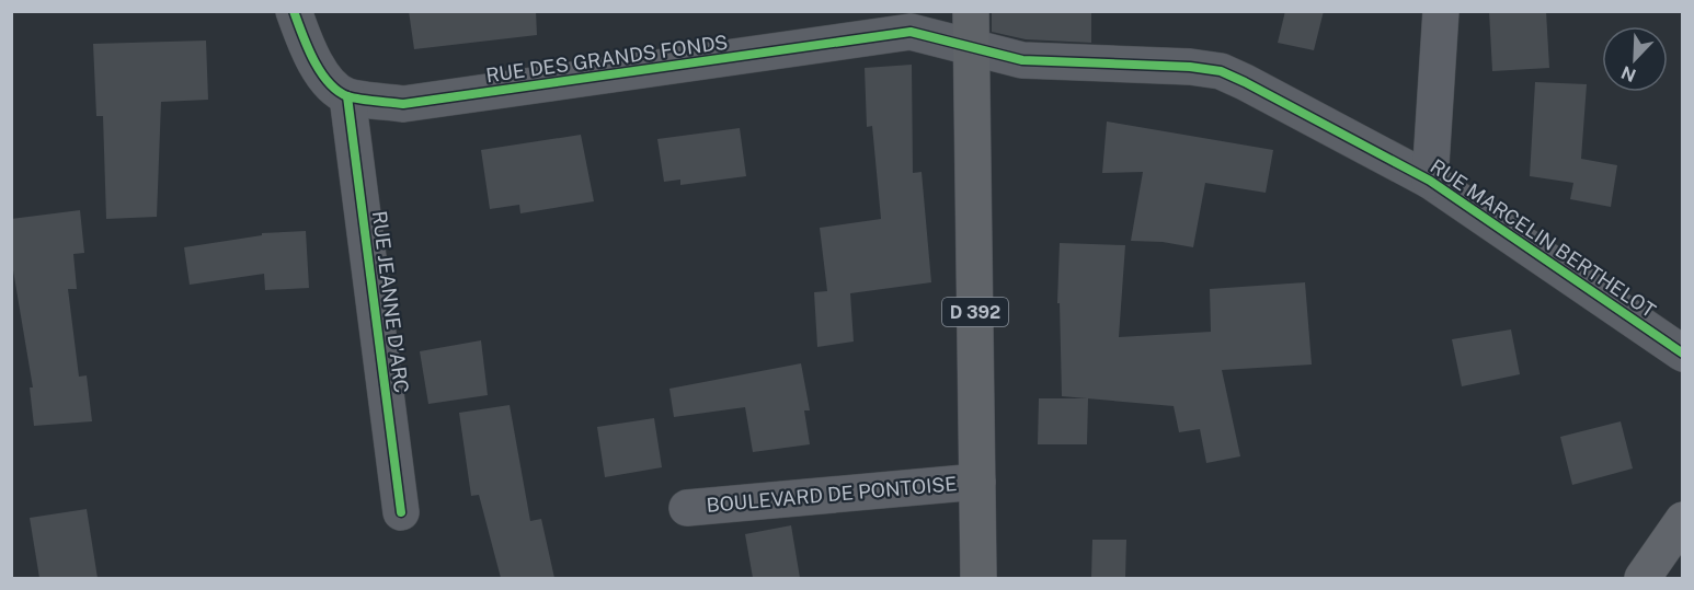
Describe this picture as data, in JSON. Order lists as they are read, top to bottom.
{
  "streets": {
    "main road": ["D 392", "BOULEVARD DE PONTOISE"],
    "street": ["RUE DES GRANDS FONDS", "RUE MARCELIN BERTHELOT", "RUE JEANNE D'ARC"]
  },
  "crossings": [
    ["RUE DES GRANDS FONDS", "RUE MARCELIN BERTHELOT"],
    ["RUE DES GRANDS FONDS", "RUE JEANNE D'ARC"],
    ["RUE DES GRANDS FONDS", "BOULEVARD DE PONTOISE"],
    ["RUE MARCELIN BERTHELOT", "BOULEVARD DE PONTOISE"]
  ],
  "north": "bottom left"
}
